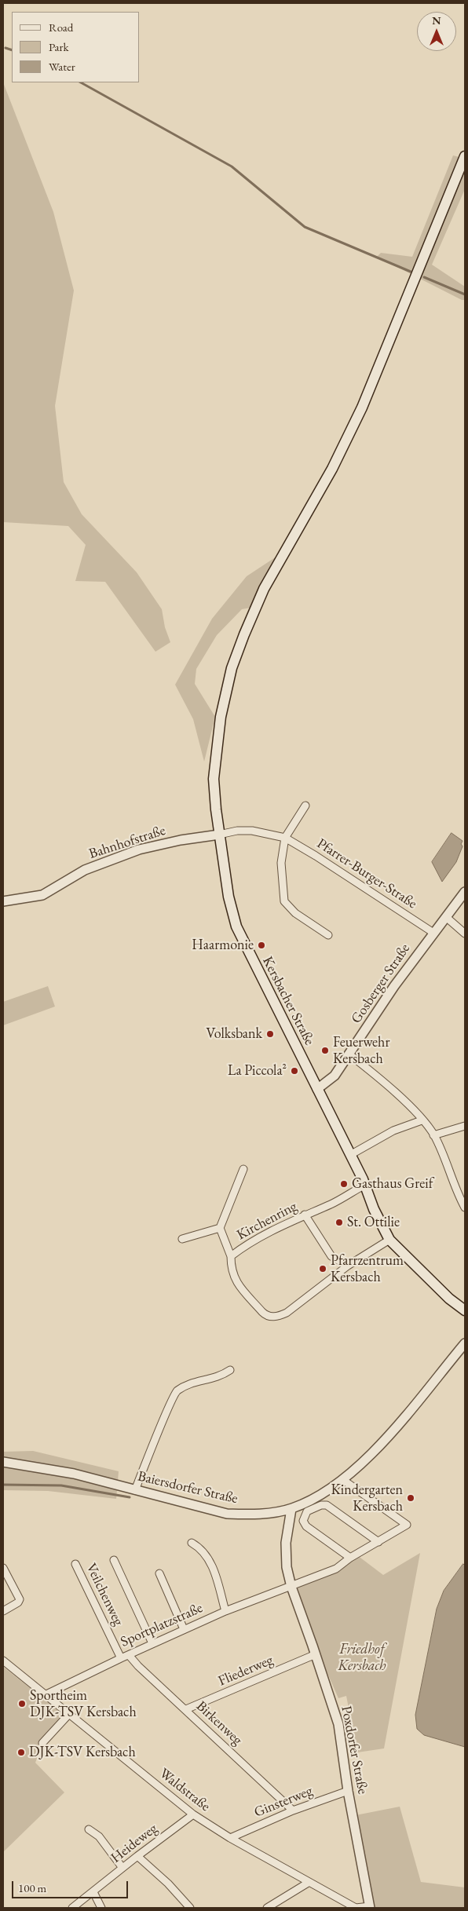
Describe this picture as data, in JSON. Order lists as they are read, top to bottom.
{
  "streets": {
    "main road": ["Kersbacher Straße"],
    "street": [
      "Bahnhofstraße",
      "Pfarrer-Burger-Straße",
      "Gosberger Straße",
      "Kirchenring",
      "Baiersdorfer Straße",
      "Veilchenweg",
      "Sportplatzstraße",
      "Fliederweg",
      "Birkenweg",
      "Poxdorfer Straße",
      "Waldstraße",
      "Ginsterweg",
      "Heideweg"
    ]
  },
  "crossings": [
    ["Bahnhofstraße", "Pfarrer-Burger-Straße"],
    ["Bahnhofstraße", "Kersbacher Straße"],
    ["Pfarrer-Burger-Straße", "Gosberger Straße"],
    ["Pfarrer-Burger-Straße", "Kersbacher Straße"],
    ["Gosberger Straße", "Kersbacher Straße"],
    ["Kersbacher Straße", "Kirchenring"],
    ["Baiersdorfer Straße", "Sportplatzstraße"],
    ["Baiersdorfer Straße", "Poxdorfer Straße"],
    ["Veilchenweg", "Sportplatzstraße"],
    ["Sportplatzstraße", "Birkenweg"],
    ["Sportplatzstraße", "Poxdorfer Straße"],
    ["Sportplatzstraße", "Waldstraße"],
    ["Fliederweg", "Birkenweg"],
    ["Fliederweg", "Poxdorfer Straße"],
    ["Birkenweg", "Ginsterweg"],
    ["Poxdorfer Straße", "Waldstraße"],
    ["Poxdorfer Straße", "Ginsterweg"],
    ["Waldstraße", "Ginsterweg"],
    ["Waldstraße", "Heideweg"]
  ],
  "parks": ["Friedhof Kersbach"],
  "places": [
    "Haarmonie",
    "Volksbank",
    "Feuerwehr Kersbach",
    "La Piccola²",
    "Gasthaus Greif",
    "St. Ottilie",
    "Pfarrzentrum Kersbach",
    "Kindergarten Kersbach",
    "Sportheim DJK-TSV Kersbach",
    "DJK-TSV Kersbach"
  ],
  "legend": ["Road", "Park", "Water"],
  "scale_bar": "100 m",
  "north": "top"
}
